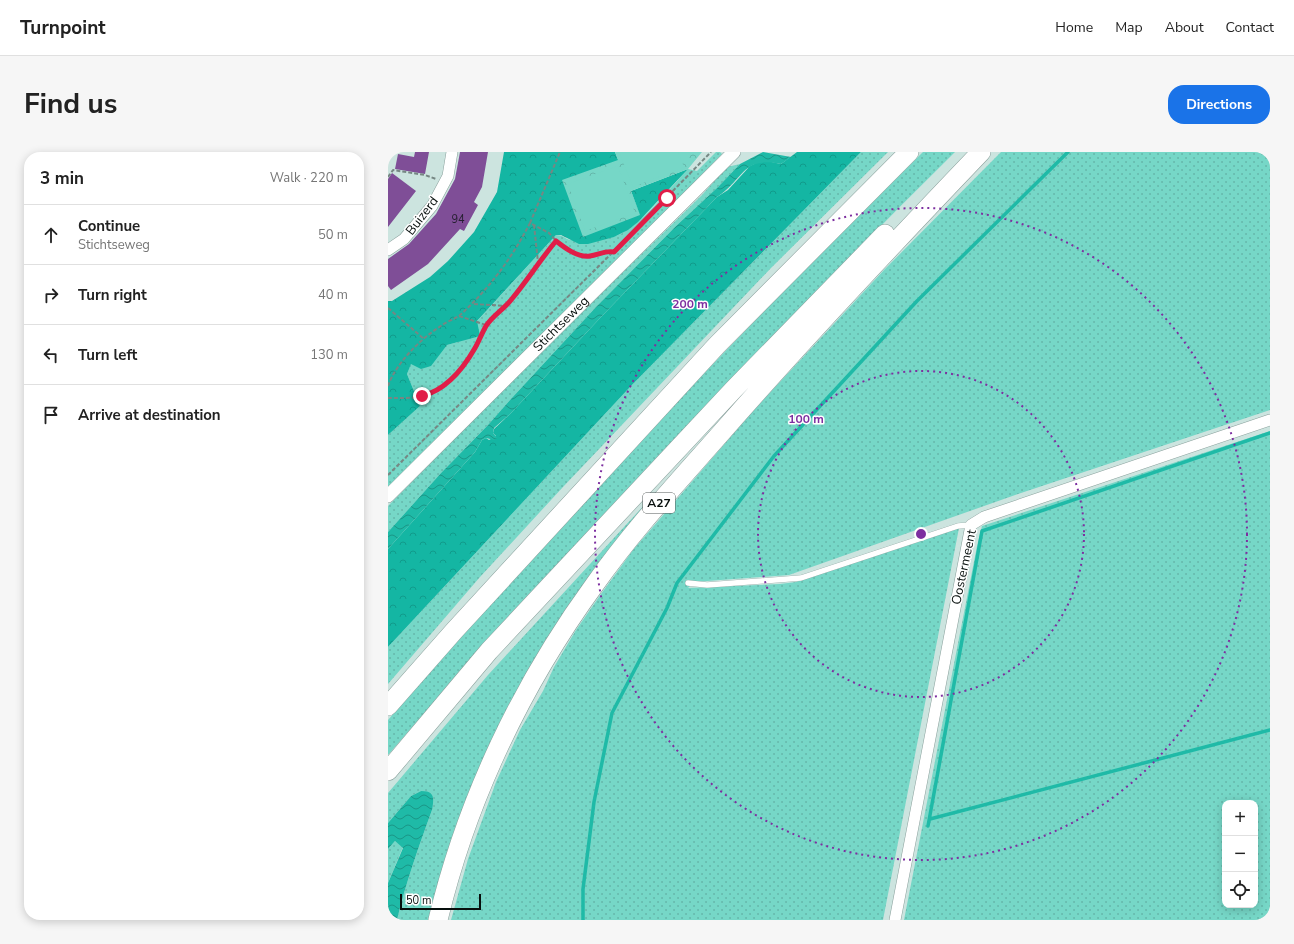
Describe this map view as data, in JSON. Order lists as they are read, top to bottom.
{
  "streets": {
    "highway": ["A27"],
    "street": ["Buizerd", "Stichtseweg", "Oostermeent"]
  },
  "house_numbers": ["94"],
  "scale_bar": "50 m",
  "page": {
    "header": "Turnpoint",
    "nav": [
      "Home",
      "Map",
      "About",
      "Contact"
    ],
    "title": "Find us",
    "buttons": "Directions",
    "heading": ["3 min", "Walk · 220 m"],
    "list": [
      ["Continue", "Stichtseweg", "50 m"],
      ["Turn right", "40 m"],
      ["Turn left", "130 m"],
      "Arrive at destination"
    ],
    "map_buttons": ["+", "−"],
    "scale": "50 m"
  },
  "rings": ["200 m", "100 m"]
}
